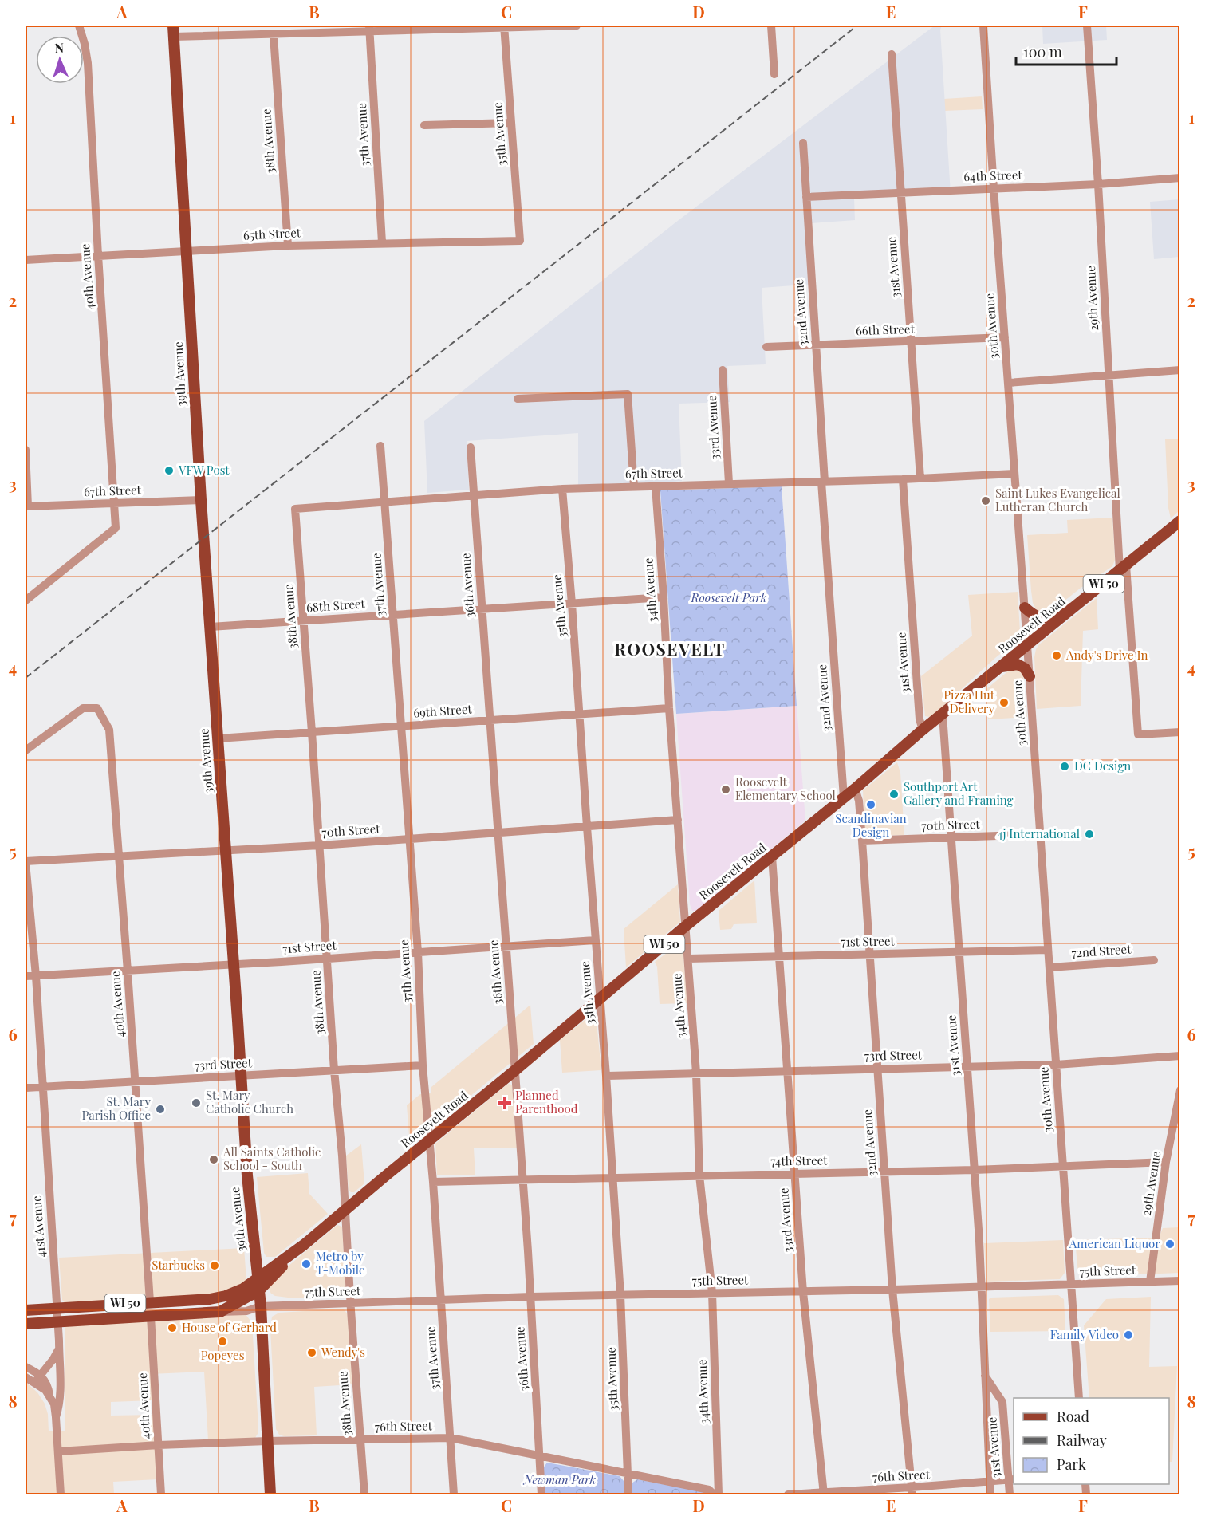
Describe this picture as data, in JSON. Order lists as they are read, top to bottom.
{
  "streets": {
    "main road": ["39th Avenue", "WI 50", "Roosevelt Road"],
    "street": [
      "35th Avenue",
      "37th Avenue",
      "38th Avenue",
      "64th Street",
      "65th Street",
      "31st Avenue",
      "40th Avenue",
      "29th Avenue",
      "32nd Avenue",
      "30th Avenue",
      "66th Street",
      "33rd Avenue",
      "67th Street",
      "36th Avenue",
      "34th Avenue",
      "68th Street",
      "69th Street",
      "70th Street",
      "71st Street",
      "72nd Street",
      "73rd Street",
      "74th Street",
      "41st Avenue",
      "75th Street",
      "76th Street"
    ]
  },
  "crossings": [
    ["35th Avenue", "65th Street"],
    ["35th Avenue", "67th Street"],
    ["35th Avenue", "68th Street"],
    ["35th Avenue", "Roosevelt Road"],
    ["35th Avenue", "69th Street"],
    ["35th Avenue", "70th Street"],
    ["35th Avenue", "71st Street"],
    ["35th Avenue", "73rd Street"],
    ["35th Avenue", "74th Street"],
    ["35th Avenue", "75th Street"],
    ["35th Avenue", "76th Street"],
    ["37th Avenue", "65th Street"],
    ["37th Avenue", "67th Street"],
    ["37th Avenue", "68th Street"],
    ["37th Avenue", "Roosevelt Road"],
    ["37th Avenue", "69th Street"],
    ["37th Avenue", "70th Street"],
    ["37th Avenue", "71st Street"],
    ["37th Avenue", "73rd Street"],
    ["37th Avenue", "74th Street"],
    ["37th Avenue", "75th Street"],
    ["37th Avenue", "76th Street"],
    ["38th Avenue", "65th Street"],
    ["38th Avenue", "67th Street"],
    ["38th Avenue", "68th Street"],
    ["38th Avenue", "Roosevelt Road"],
    ["38th Avenue", "69th Street"],
    ["38th Avenue", "70th Street"],
    ["38th Avenue", "71st Street"],
    ["38th Avenue", "73rd Street"],
    ["38th Avenue", "75th Street"],
    ["38th Avenue", "76th Street"],
    ["64th Street", "31st Avenue"],
    ["64th Street", "29th Avenue"],
    ["64th Street", "32nd Avenue"],
    ["64th Street", "30th Avenue"],
    ["65th Street", "40th Avenue"],
    ["65th Street", "39th Avenue"],
    ["31st Avenue", "66th Street"],
    ["31st Avenue", "67th Street"],
    ["31st Avenue", "Roosevelt Road"],
    ["31st Avenue", "70th Street"],
    ["31st Avenue", "71st Street"],
    ["31st Avenue", "73rd Street"],
    ["31st Avenue", "74th Street"],
    ["31st Avenue", "75th Street"],
    ["31st Avenue", "76th Street"],
    ["40th Avenue", "67th Street"],
    ["40th Avenue", "WI 50"],
    ["40th Avenue", "70th Street"],
    ["40th Avenue", "71st Street"],
    ["40th Avenue", "73rd Street"],
    ["40th Avenue", "76th Street"],
    ["29th Avenue", "Roosevelt Road"],
    ["29th Avenue", "74th Street"],
    ["29th Avenue", "75th Street"],
    ["32nd Avenue", "66th Street"],
    ["32nd Avenue", "67th Street"],
    ["32nd Avenue", "Roosevelt Road"],
    ["32nd Avenue", "70th Street"],
    ["32nd Avenue", "71st Street"],
    ["32nd Avenue", "73rd Street"],
    ["32nd Avenue", "74th Street"],
    ["32nd Avenue", "75th Street"],
    ["32nd Avenue", "76th Street"],
    ["30th Avenue", "66th Street"],
    ["30th Avenue", "67th Street"],
    ["30th Avenue", "Roosevelt Road"],
    ["30th Avenue", "70th Street"],
    ["30th Avenue", "71st Street"],
    ["30th Avenue", "72nd Street"],
    ["30th Avenue", "73rd Street"],
    ["30th Avenue", "74th Street"],
    ["30th Avenue", "75th Street"],
    ["39th Avenue", "67th Street"],
    ["39th Avenue", "WI 50"],
    ["39th Avenue", "68th Street"],
    ["39th Avenue", "69th Street"],
    ["39th Avenue", "70th Street"],
    ["39th Avenue", "71st Street"],
    ["39th Avenue", "73rd Street"],
    ["39th Avenue", "75th Street"],
    ["39th Avenue", "76th Street"],
    ["33rd Avenue", "67th Street"],
    ["33rd Avenue", "Roosevelt Road"],
    ["33rd Avenue", "71st Street"],
    ["33rd Avenue", "73rd Street"],
    ["33rd Avenue", "74th Street"],
    ["33rd Avenue", "75th Street"],
    ["33rd Avenue", "76th Street"],
    ["67th Street", "36th Avenue"],
    ["67th Street", "34th Avenue"],
    ["WI 50", "Roosevelt Road"],
    ["WI 50", "41st Avenue"],
    ["WI 50", "75th Street"],
    ["36th Avenue", "68th Street"],
    ["36th Avenue", "Roosevelt Road"],
    ["36th Avenue", "69th Street"],
    ["36th Avenue", "70th Street"],
    ["36th Avenue", "71st Street"],
    ["36th Avenue", "74th Street"],
    ["36th Avenue", "75th Street"],
    ["36th Avenue", "76th Street"],
    ["34th Avenue", "68th Street"],
    ["34th Avenue", "Roosevelt Road"],
    ["34th Avenue", "69th Street"],
    ["34th Avenue", "70th Street"],
    ["34th Avenue", "71st Street"],
    ["34th Avenue", "73rd Street"],
    ["34th Avenue", "74th Street"],
    ["34th Avenue", "75th Street"],
    ["70th Street", "41st Avenue"],
    ["71st Street", "41st Avenue"],
    ["73rd Street", "41st Avenue"]
  ],
  "districts": ["ROOSEVELT"],
  "parks": ["Roosevelt Park", "Newman Park"],
  "places": {
    "other": [
      "VFW Post",
      "Saint Lukes Evangelical Lutheran Church",
      "Andy's Drive In",
      "Pizza Hut Delivery",
      "DC Design",
      "Roosevelt Elementary School",
      "Southport Art Gallery and Framing",
      "Scandinavian Design",
      "4j International",
      "St. Mary Catholic Church",
      "St. Mary Parish Office",
      "All Saints Catholic School - South",
      "American Liquor",
      "Metro by T-Mobile",
      "Starbucks",
      "House of Gerhard",
      "Family Video",
      "Popeyes",
      "Wendy's"
    ],
    "health": ["Planned Parenthood"]
  },
  "legend": ["Road", "Railway", "Park"],
  "scale_bar": "100 m",
  "north": "top",
  "grid": {
    "columns": [
      "A",
      "B",
      "C",
      "D",
      "E",
      "F"
    ],
    "rows": [
      "1",
      "2",
      "3",
      "4",
      "5",
      "6",
      "7",
      "8"
    ]
  }
}
